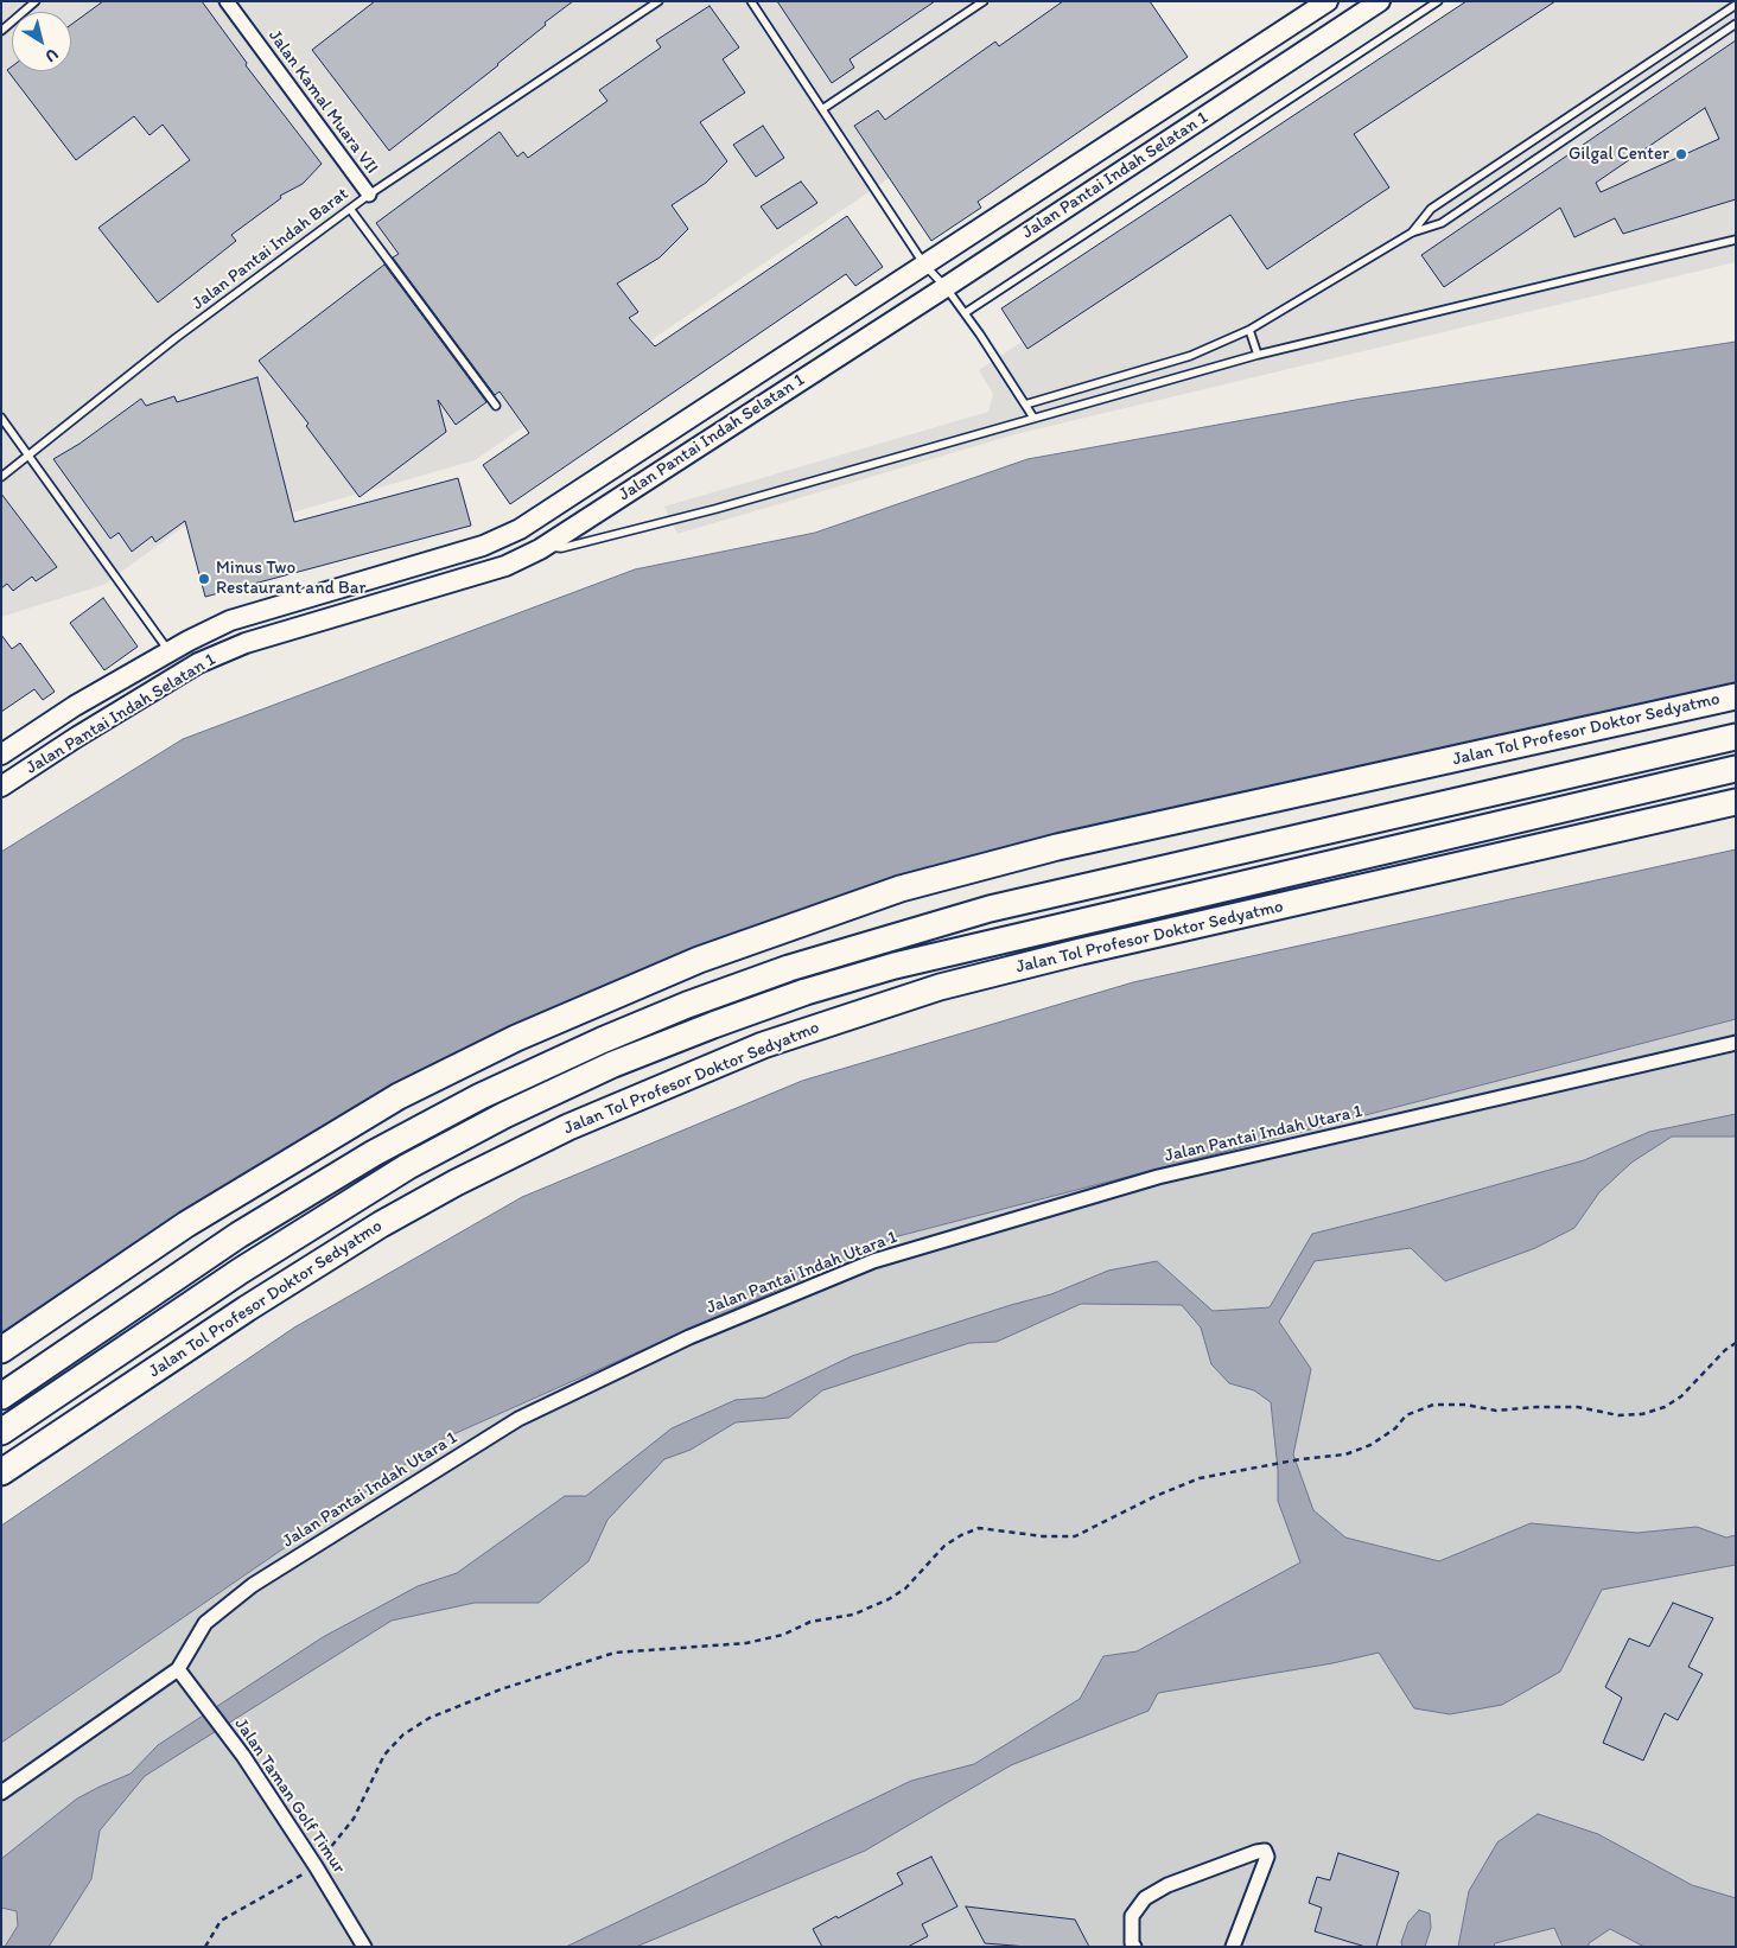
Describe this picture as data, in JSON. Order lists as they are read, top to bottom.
{
  "streets": {
    "highway": ["Jalan Tol Profesor Doktor Sedyatmo"],
    "street": [
      "Jalan Kamal Muara VII",
      "Jalan Pantai Indah Selatan 1",
      "Jalan Pantai Indah Utara 1",
      "Jalan Taman Golf Timur"
    ],
    "lane": ["Jalan Pantai Indah Barat"]
  },
  "crossings": [
    ["Jalan Kamal Muara VII", "Jalan Pantai Indah Barat"],
    ["Jalan Pantai Indah Utara 1", "Jalan Taman Golf Timur"]
  ],
  "places": ["Gilgal Center", "Minus Two Restaurant and Bar"],
  "north": "bottom right"
}
